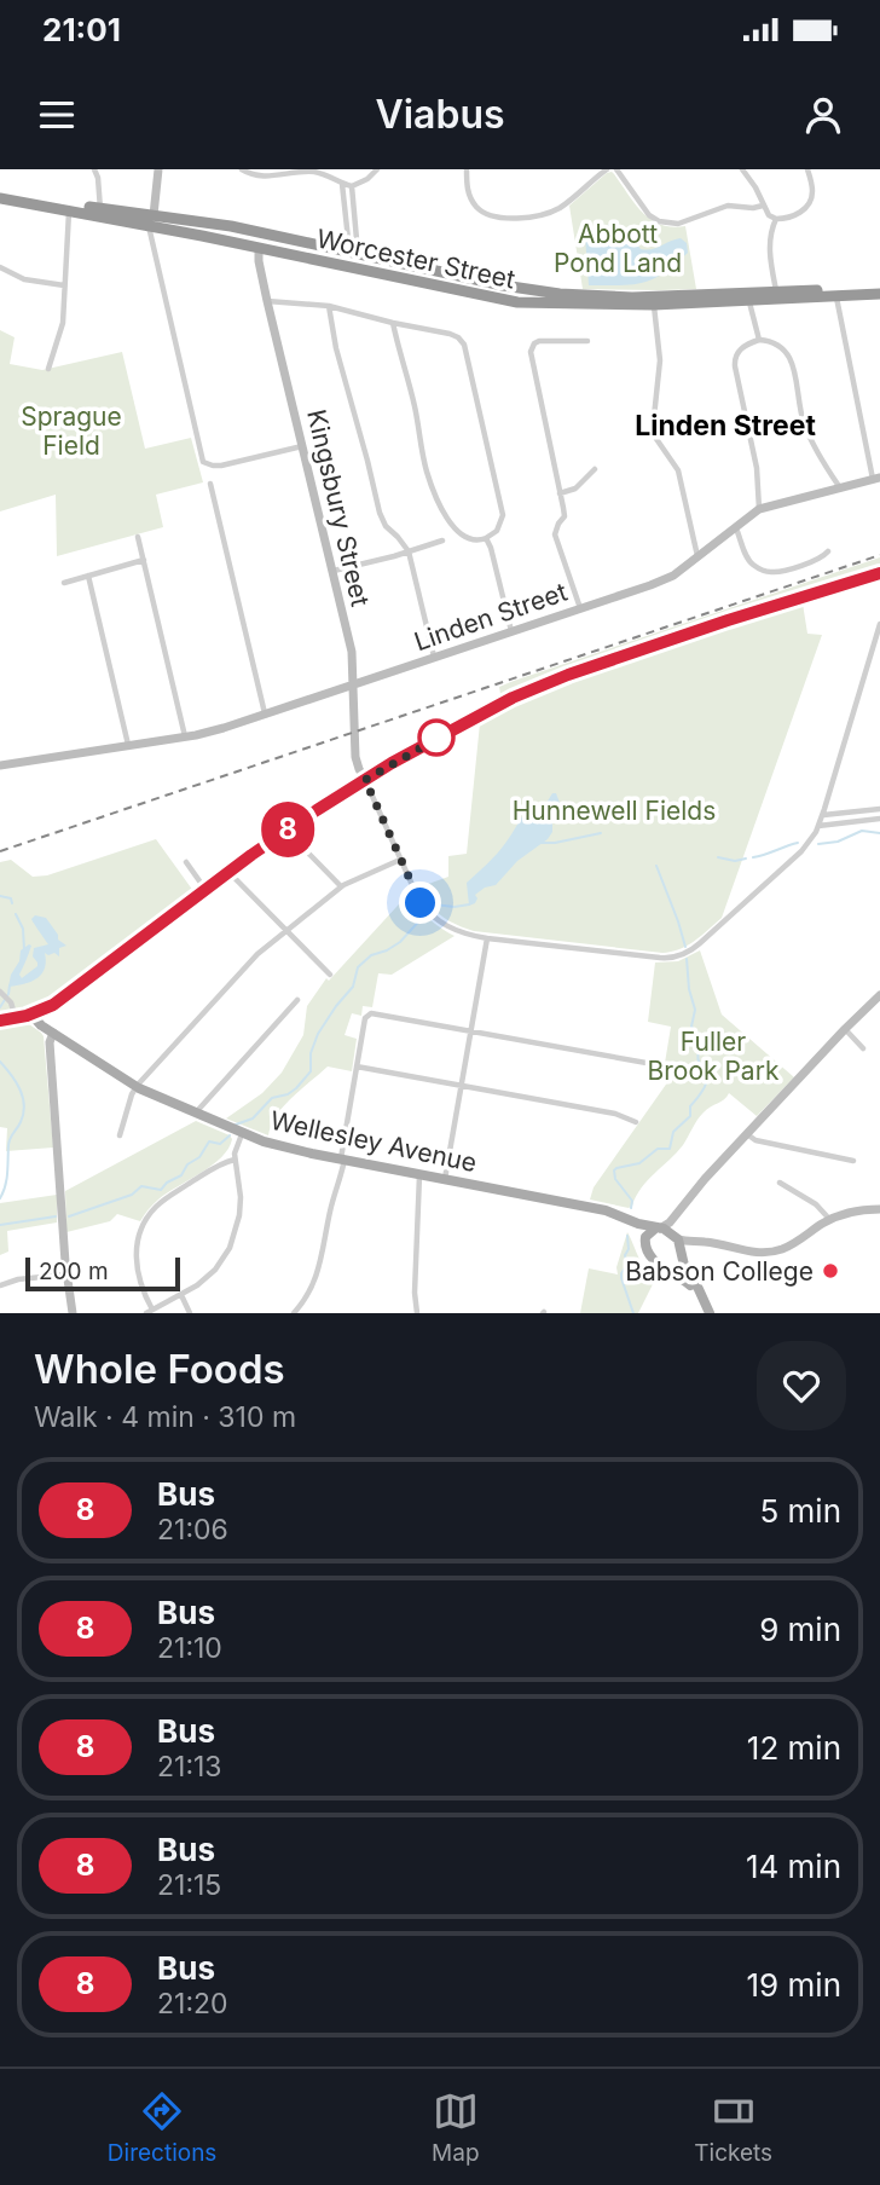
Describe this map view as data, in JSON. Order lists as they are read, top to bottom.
{
  "streets": {
    "highway": ["Worcester Street"],
    "main road": ["Wellesley Avenue"],
    "street": ["Kingsbury Street", "Linden Street"]
  },
  "crossings": [
    ["Worcester Street", "Kingsbury Street"],
    ["Kingsbury Street", "Linden Street"]
  ],
  "districts": ["Linden Street"],
  "parks": [
    "Abbott Pond Land",
    "Sprague Field",
    "Hunnewell Fields",
    "Fuller Brook Park"
  ],
  "places": ["Babson College"],
  "lines": ["bus line 8"],
  "scale_bar": "200 m",
  "page": {
    "status": "21:01",
    "header": "Viabus",
    "on_map": "8",
    "scale": "200 m",
    "heading": ["Whole Foods", "Walk · 4 min · 310 m"],
    "list": [
      {
        "mark": "8",
        "name": "Bus",
        "note": "21:06",
        "value": "5 min"
      },
      {
        "mark": "8",
        "name": "Bus",
        "note": "21:10",
        "value": "9 min"
      },
      {
        "mark": "8",
        "name": "Bus",
        "note": "21:13",
        "value": "12 min"
      },
      {
        "mark": "8",
        "name": "Bus",
        "note": "21:15",
        "value": "14 min"
      },
      {
        "mark": "8",
        "name": "Bus",
        "note": "21:20",
        "value": "19 min"
      }
    ],
    "tabs": ["Directions", "Map", "Tickets"]
  }
}
